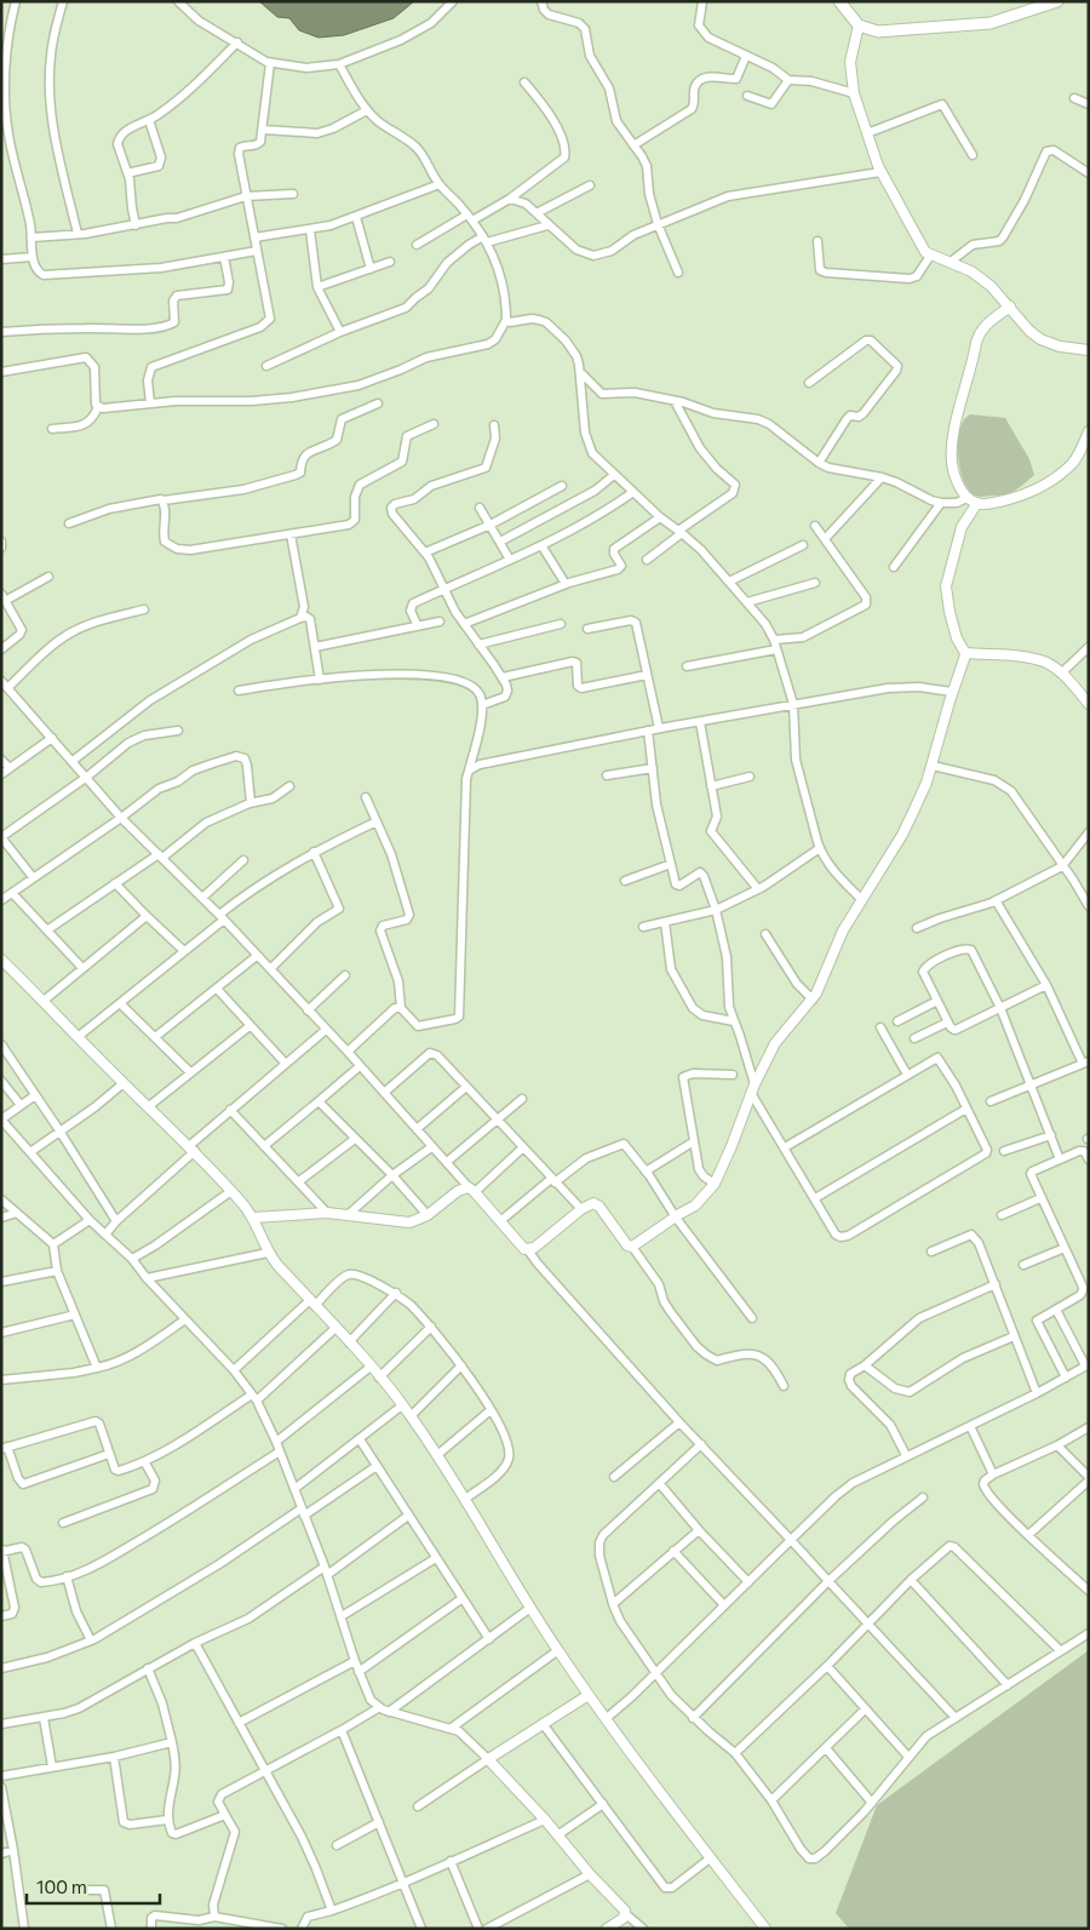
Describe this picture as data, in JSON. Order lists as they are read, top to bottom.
{
  "scale_bar": "100 m"
}
